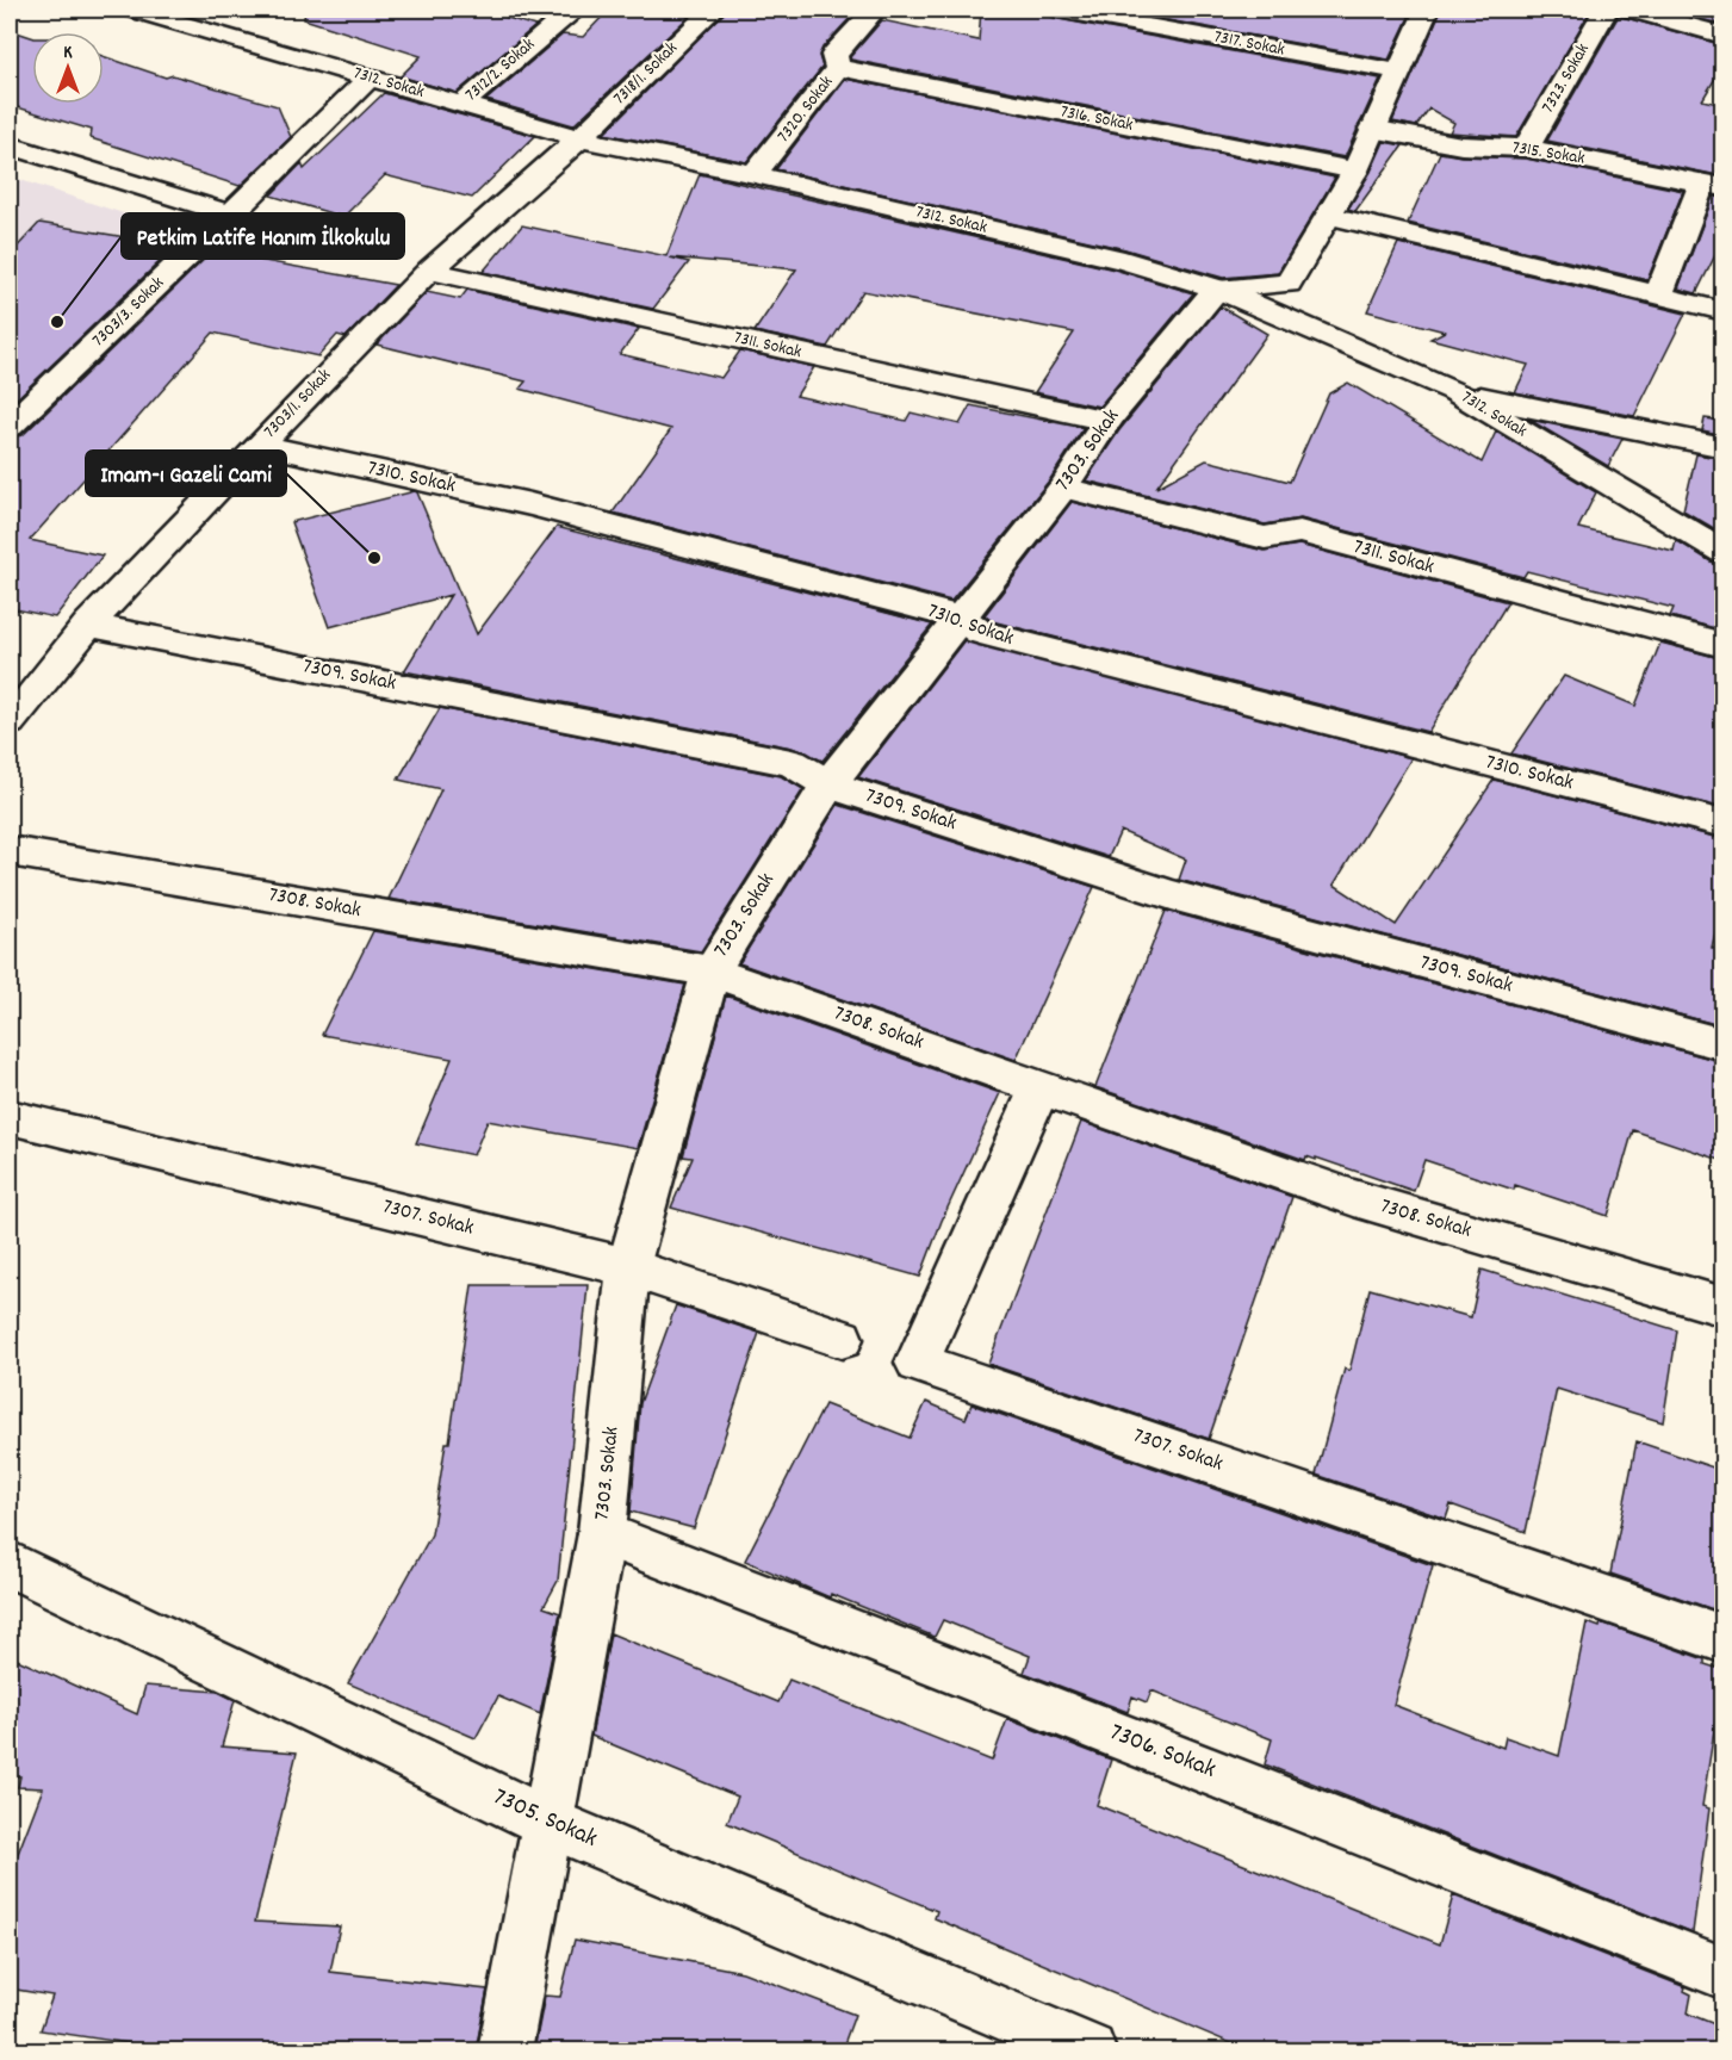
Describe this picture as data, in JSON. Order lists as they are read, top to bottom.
{
  "streets": {
    "street": [
      "7317. Sokak",
      "7312/2. Sokak",
      "7318/1. Sokak",
      "7323. Sokak",
      "7312. Sokak",
      "7320. Sokak",
      "7316. Sokak",
      "7315. Sokak",
      "7303/3. Sokak",
      "7311. Sokak",
      "7303/1. Sokak",
      "7303. Sokak",
      "7310. Sokak",
      "7309. Sokak",
      "7308. Sokak",
      "7307. Sokak",
      "7306. Sokak",
      "7305. Sokak"
    ]
  },
  "crossings": [
    ["7312/2. Sokak", "7312. Sokak"],
    ["7318/1. Sokak", "7312. Sokak"],
    ["7318/1. Sokak", "7303/1. Sokak"],
    ["7323. Sokak", "7315. Sokak"],
    ["7312. Sokak", "7320. Sokak"],
    ["7312. Sokak", "7303/3. Sokak"],
    ["7312. Sokak", "7303/1. Sokak"],
    ["7312. Sokak", "7303. Sokak"],
    ["7320. Sokak", "7316. Sokak"],
    ["7311. Sokak", "7303/1. Sokak"],
    ["7311. Sokak", "7303. Sokak"],
    ["7303/1. Sokak", "7310. Sokak"],
    ["7303/1. Sokak", "7309. Sokak"],
    ["7303. Sokak", "7310. Sokak"],
    ["7303. Sokak", "7309. Sokak"],
    ["7303. Sokak", "7308. Sokak"],
    ["7303. Sokak", "7307. Sokak"],
    ["7303. Sokak", "7306. Sokak"],
    ["7303. Sokak", "7305. Sokak"],
    ["7308. Sokak", "7307. Sokak"]
  ],
  "places": ["Petkim Latife Hanım İlkokulu", "Imam-ı Gazeli Cami"],
  "north": "top"
}
